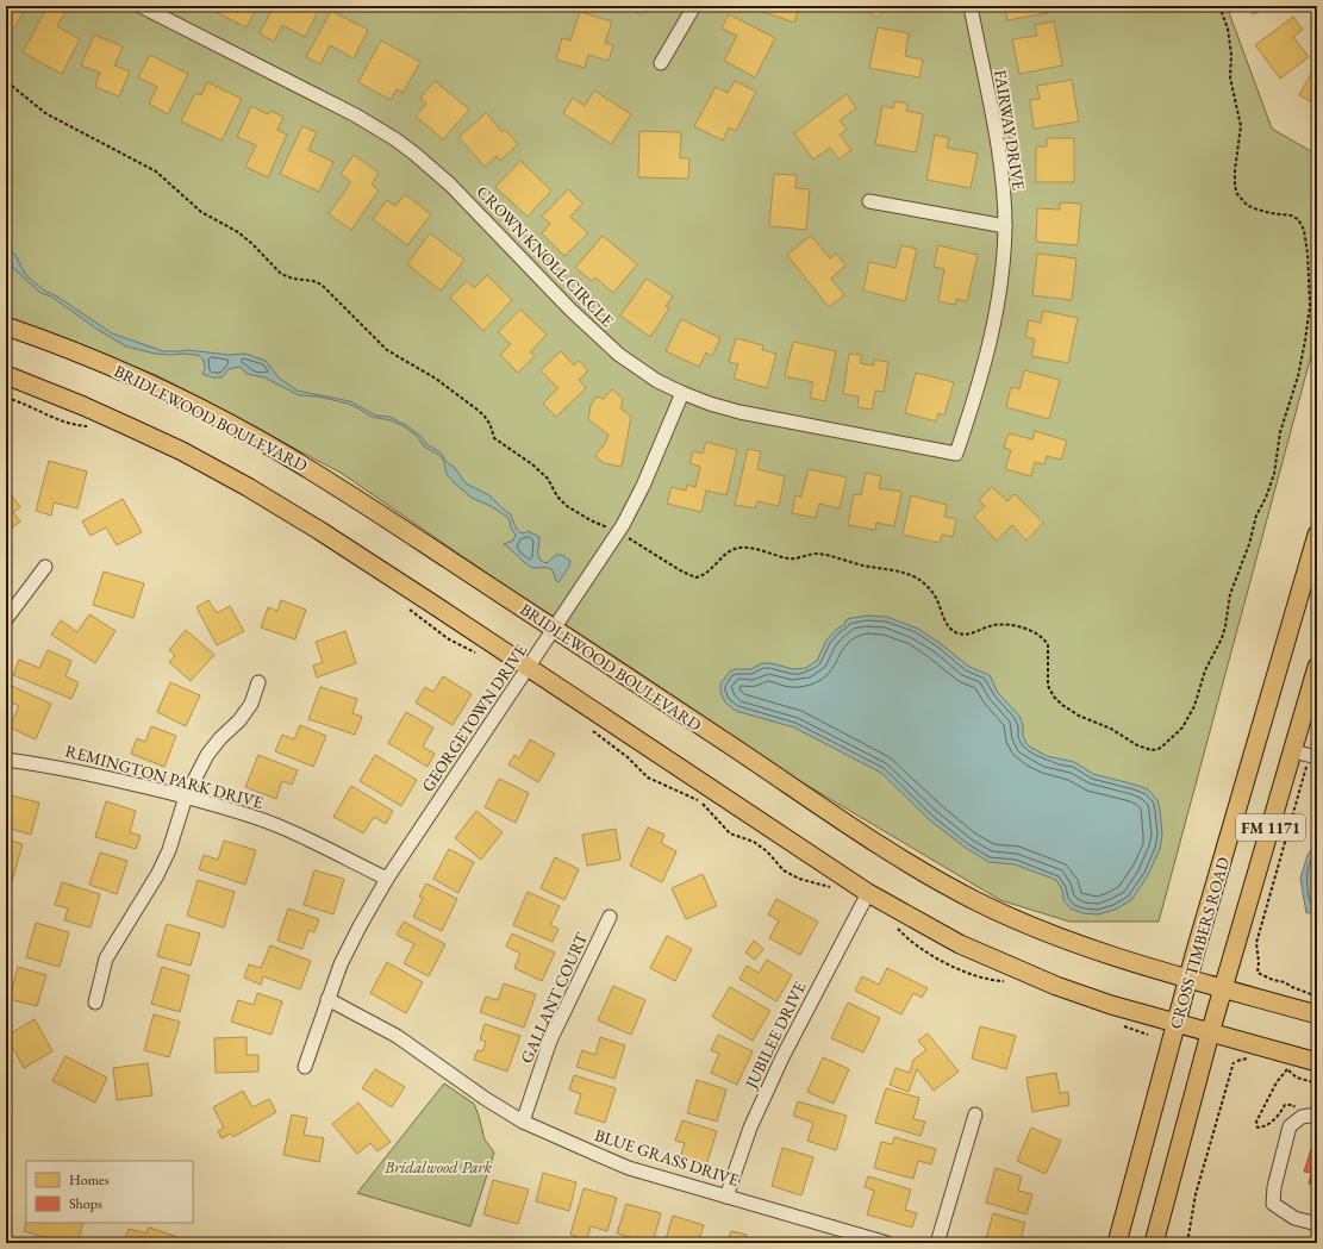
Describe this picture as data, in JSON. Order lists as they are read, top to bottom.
{
  "streets": {
    "main road": ["BRIDLEWOOD BOULEVARD", "FM 1171", "CROSS TIMBERS ROAD"],
    "street": [
      "FAIRWAY DRIVE",
      "CROWN KNOLL CIRCLE",
      "GEORGETOWN DRIVE",
      "REMINGTON PARK DRIVE",
      "GALLANT COURT",
      "JUBILEE DRIVE",
      "BLUE GRASS DRIVE"
    ]
  },
  "crossings": [
    ["FAIRWAY DRIVE", "CROWN KNOLL CIRCLE"],
    ["CROWN KNOLL CIRCLE", "GEORGETOWN DRIVE"],
    ["BRIDLEWOOD BOULEVARD", "GEORGETOWN DRIVE"],
    ["BRIDLEWOOD BOULEVARD", "FM 1171"],
    ["BRIDLEWOOD BOULEVARD", "CROSS TIMBERS ROAD"],
    ["GEORGETOWN DRIVE", "REMINGTON PARK DRIVE"],
    ["GEORGETOWN DRIVE", "BLUE GRASS DRIVE"],
    ["GALLANT COURT", "BLUE GRASS DRIVE"],
    ["JUBILEE DRIVE", "BLUE GRASS DRIVE"]
  ],
  "parks": ["Bridalwood Park"],
  "legend": ["Homes", "Shops"]
}
